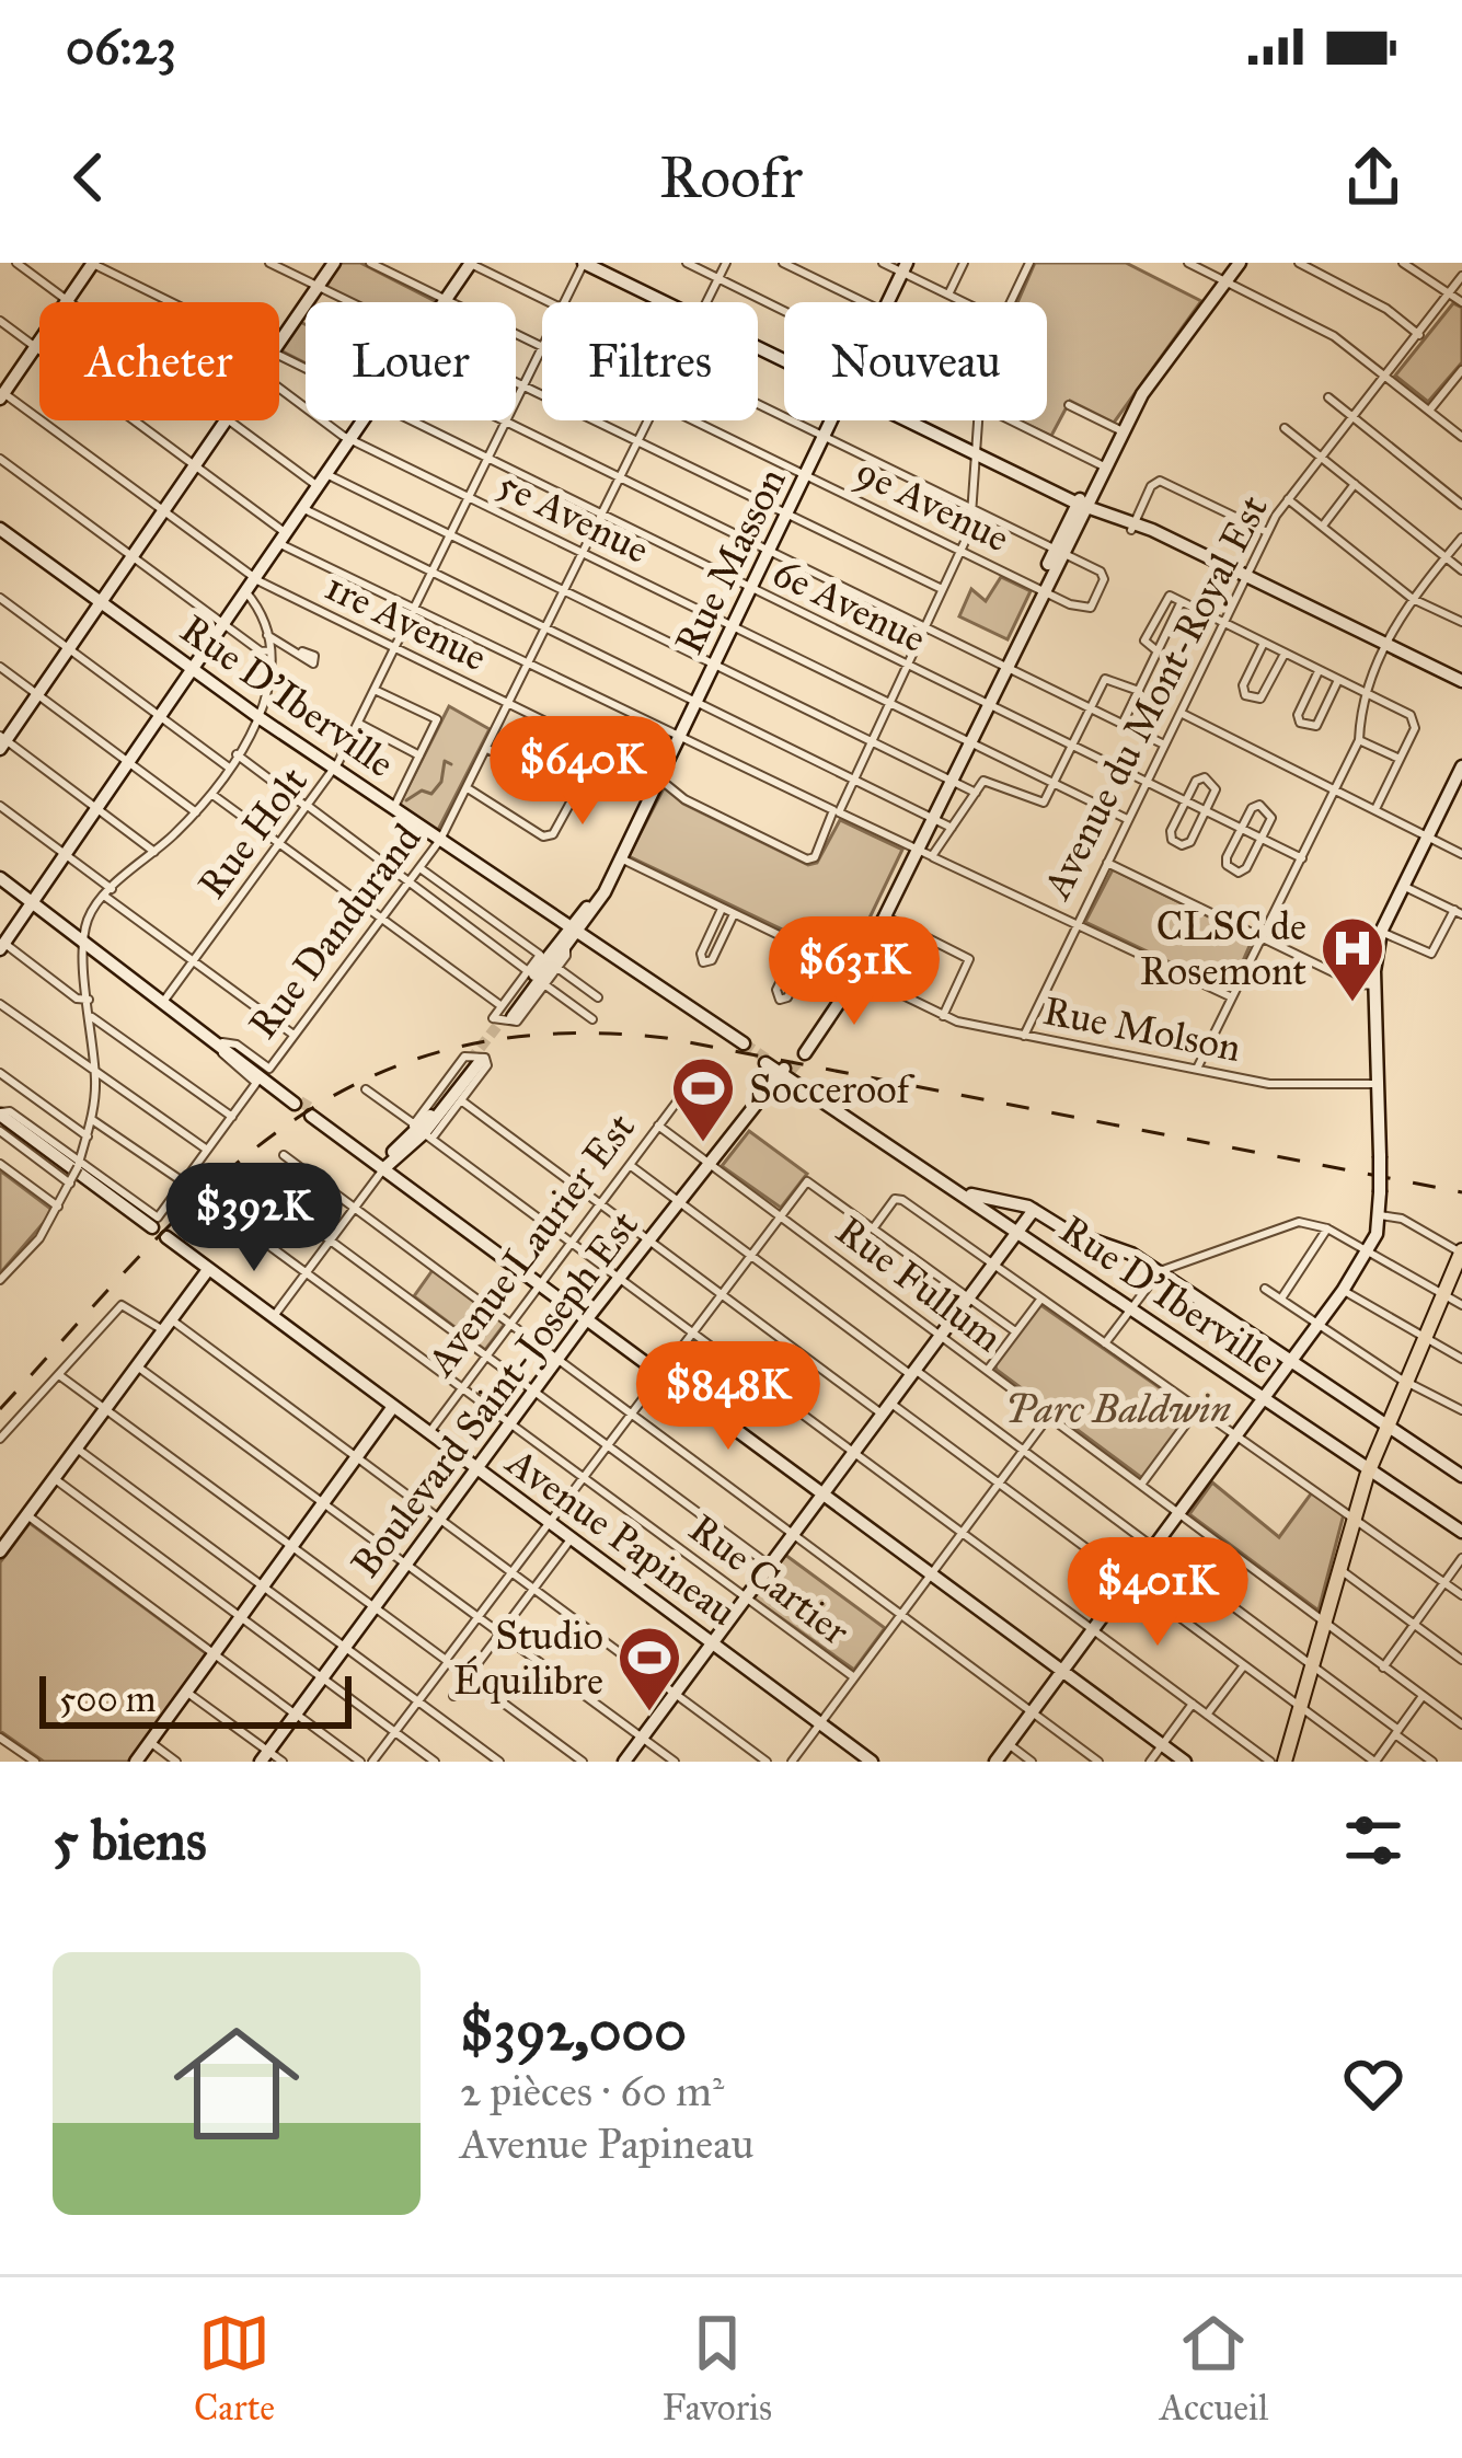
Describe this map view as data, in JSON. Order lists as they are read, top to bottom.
{
  "streets": {
    "main road": [
      "Rue Masson",
      "Rue D'Iberville",
      "Avenue Laurier Est",
      "Boulevard Saint-Joseph Est",
      "Avenue Papineau"
    ],
    "street": [
      "9e Avenue",
      "5e Avenue",
      "6e Avenue",
      "1re Avenue",
      "Avenue du Mont-Royal Est",
      "Rue Holt",
      "Rue Dandurand",
      "Rue Molson",
      "Rue Fullum",
      "Rue Cartier"
    ]
  },
  "crossings": [
    ["9e Avenue", "Rue Masson"],
    ["5e Avenue", "Rue Masson"],
    ["5e Avenue", "6e Avenue"],
    ["5e Avenue", "Avenue du Mont-Royal Est"],
    ["5e Avenue", "Rue Holt"],
    ["5e Avenue", "Rue Dandurand"],
    ["Rue Masson", "6e Avenue"],
    ["Rue Masson", "1re Avenue"],
    ["Rue Masson", "Rue D'Iberville"],
    ["Rue Masson", "Rue Molson"],
    ["6e Avenue", "Avenue du Mont-Royal Est"],
    ["6e Avenue", "Rue Holt"],
    ["6e Avenue", "Rue Dandurand"],
    ["1re Avenue", "Rue Holt"],
    ["1re Avenue", "Rue Dandurand"],
    ["Rue D'Iberville", "Rue Holt"],
    ["Rue D'Iberville", "Rue Dandurand"],
    ["Rue D'Iberville", "Boulevard Saint-Joseph Est"],
    ["Avenue du Mont-Royal Est", "Rue Molson"],
    ["Avenue Laurier Est", "Rue Fullum"],
    ["Avenue Laurier Est", "Avenue Papineau"],
    ["Avenue Laurier Est", "Rue Cartier"],
    ["Rue Fullum", "Boulevard Saint-Joseph Est"],
    ["Boulevard Saint-Joseph Est", "Avenue Papineau"],
    ["Boulevard Saint-Joseph Est", "Rue Cartier"]
  ],
  "parks": ["Parc Baldwin"],
  "places": {
    "hospital": ["CLSC de Rosemont"],
    "sports": ["Socceroof", "Studio Équilibre"]
  },
  "scale_bar": "500 m",
  "page": {
    "status": "06:23",
    "header": "Roofr",
    "chip": [
      "Acheter",
      "Louer",
      "Filtres",
      "Nouveau"
    ],
    "price": [
      "$640K",
      "$631K",
      "$392K",
      "$848K",
      "$401K"
    ],
    "scale": "500 m",
    "heading": "5 biens",
    "list": [
      {
        "name": "$392,000",
        "note": "2 pièces · 60 m² · Avenue Papineau"
      }
    ],
    "tabs": ["Carte", "Favoris", "Accueil"]
  }
}
